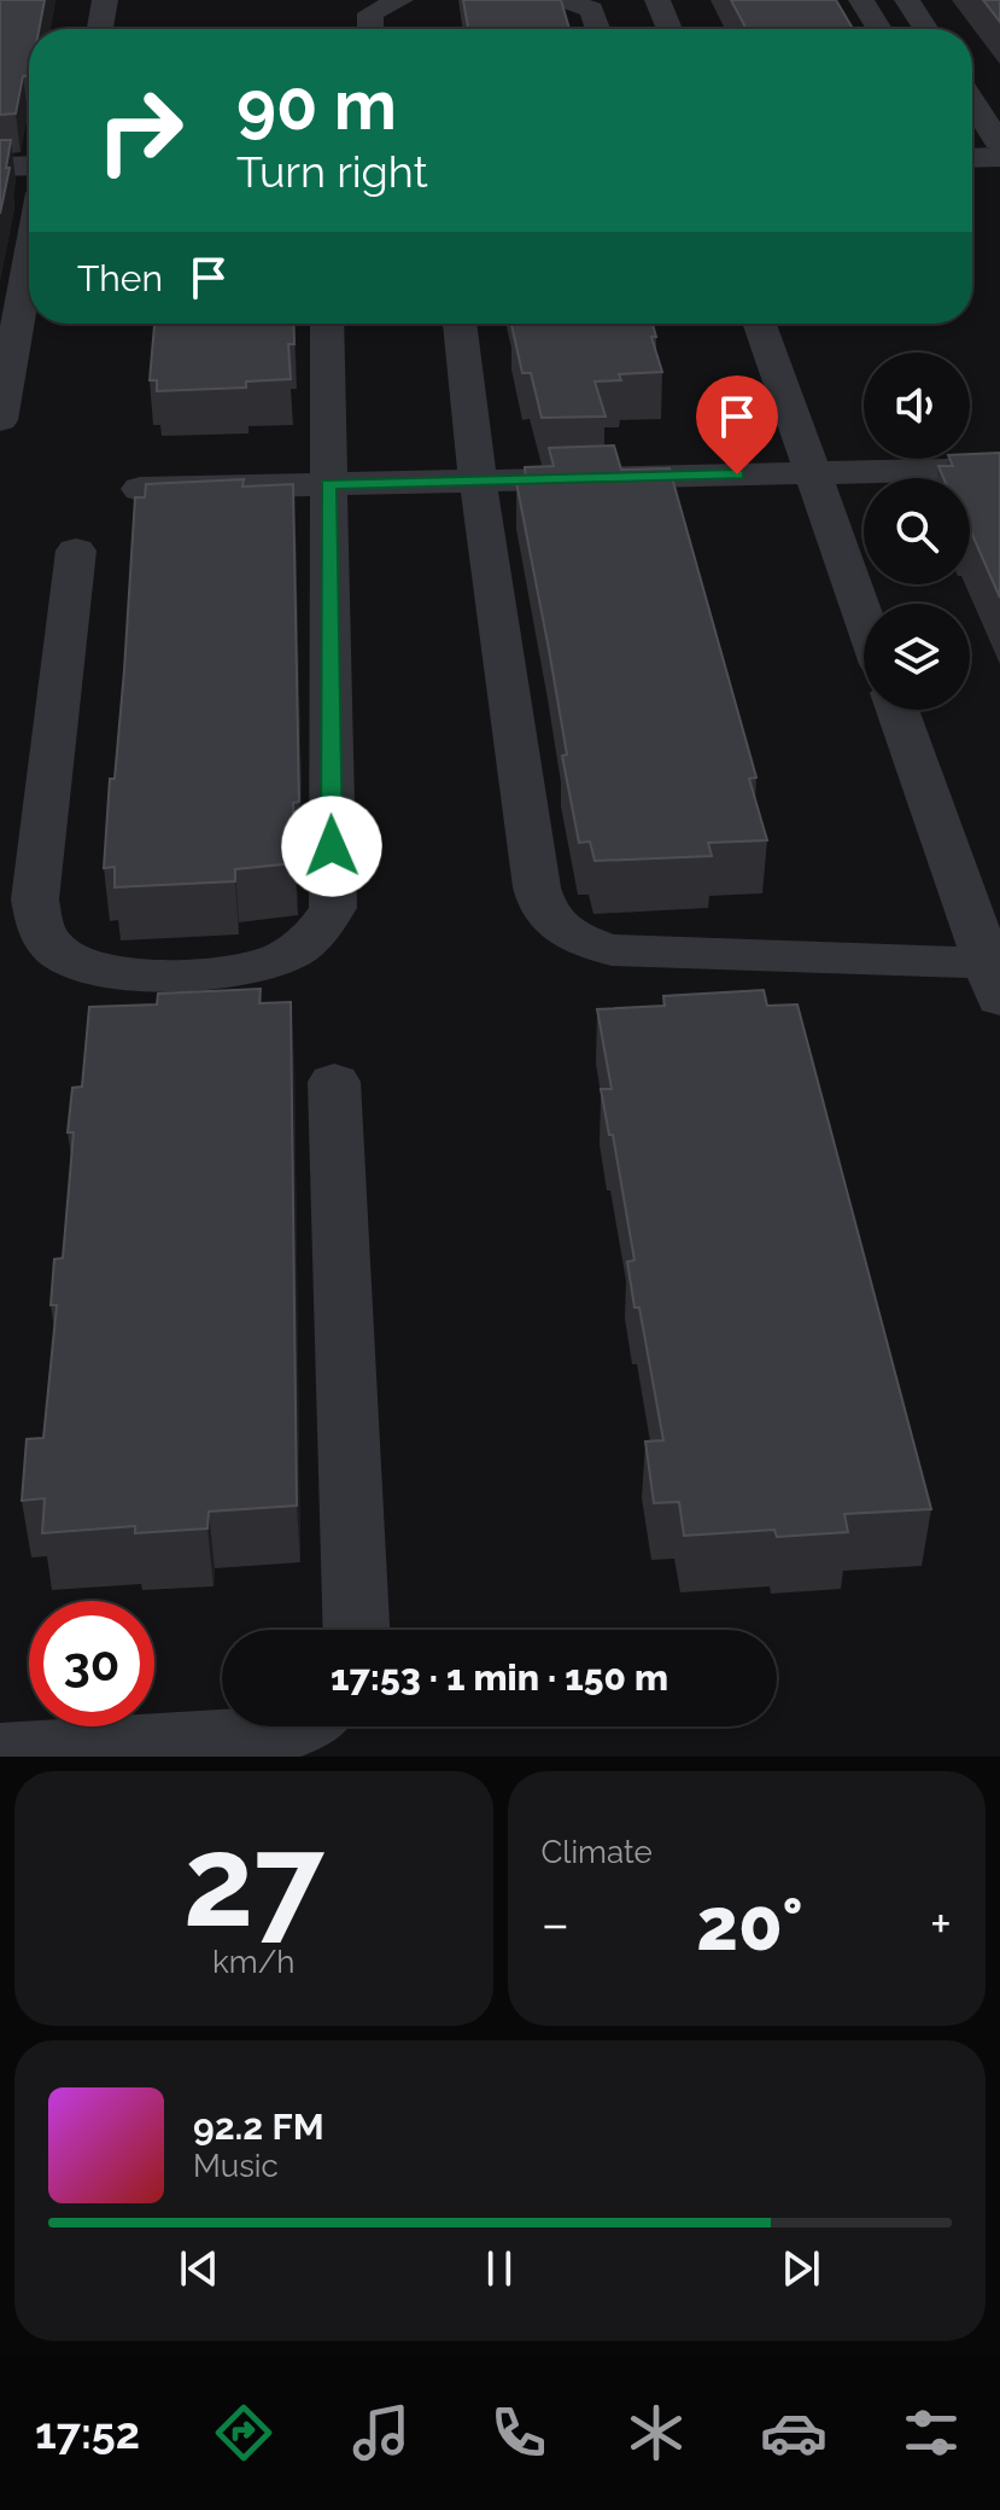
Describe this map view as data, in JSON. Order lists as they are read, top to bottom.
{
  "page": {
    "turn": ["90 m", "Turn right"],
    "then": "Then",
    "limit": "30",
    "trip": "17:53 · 1 min · 150 m",
    "tile": [
      ["27", "km/h"],
      "Climate"
    ],
    "heat": ["−", "20°", "+"],
    "song": ["92.2 FM", "Music"],
    "tabs": "17:52"
  }
}
